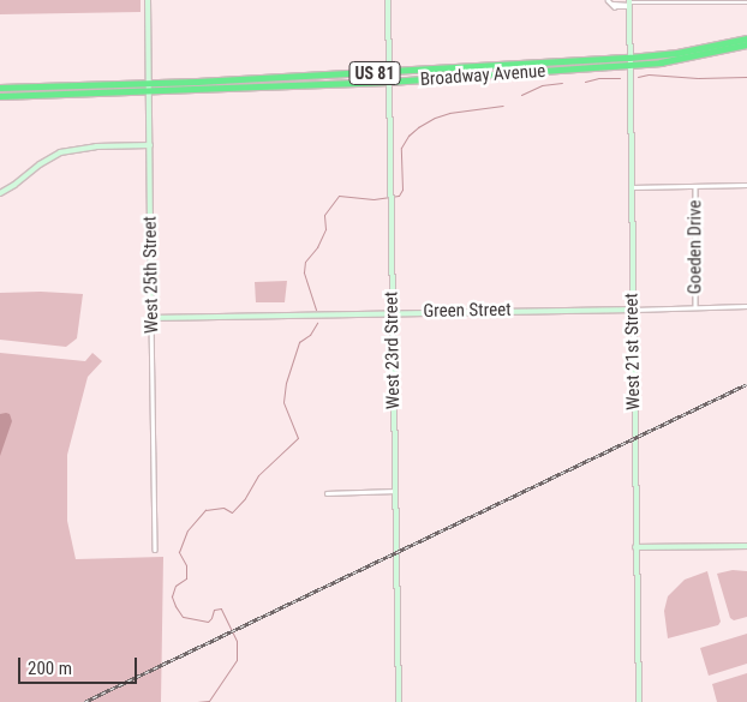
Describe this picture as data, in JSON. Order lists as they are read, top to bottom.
{
  "streets": {
    "highway": ["US 81", "Broadway Avenue"],
    "street": [
      "Goeden Drive",
      "West 25th Street",
      "Green Street",
      "West 23rd Street",
      "West 21st Street"
    ]
  },
  "crossings": [
    ["Broadway Avenue", "West 25th Street"],
    ["Broadway Avenue", "West 23rd Street"],
    ["Broadway Avenue", "West 21st Street"],
    ["Goeden Drive", "Green Street"],
    ["West 25th Street", "Green Street"],
    ["Green Street", "West 23rd Street"],
    ["Green Street", "West 21st Street"]
  ],
  "scale_bar": "200 m"
}
